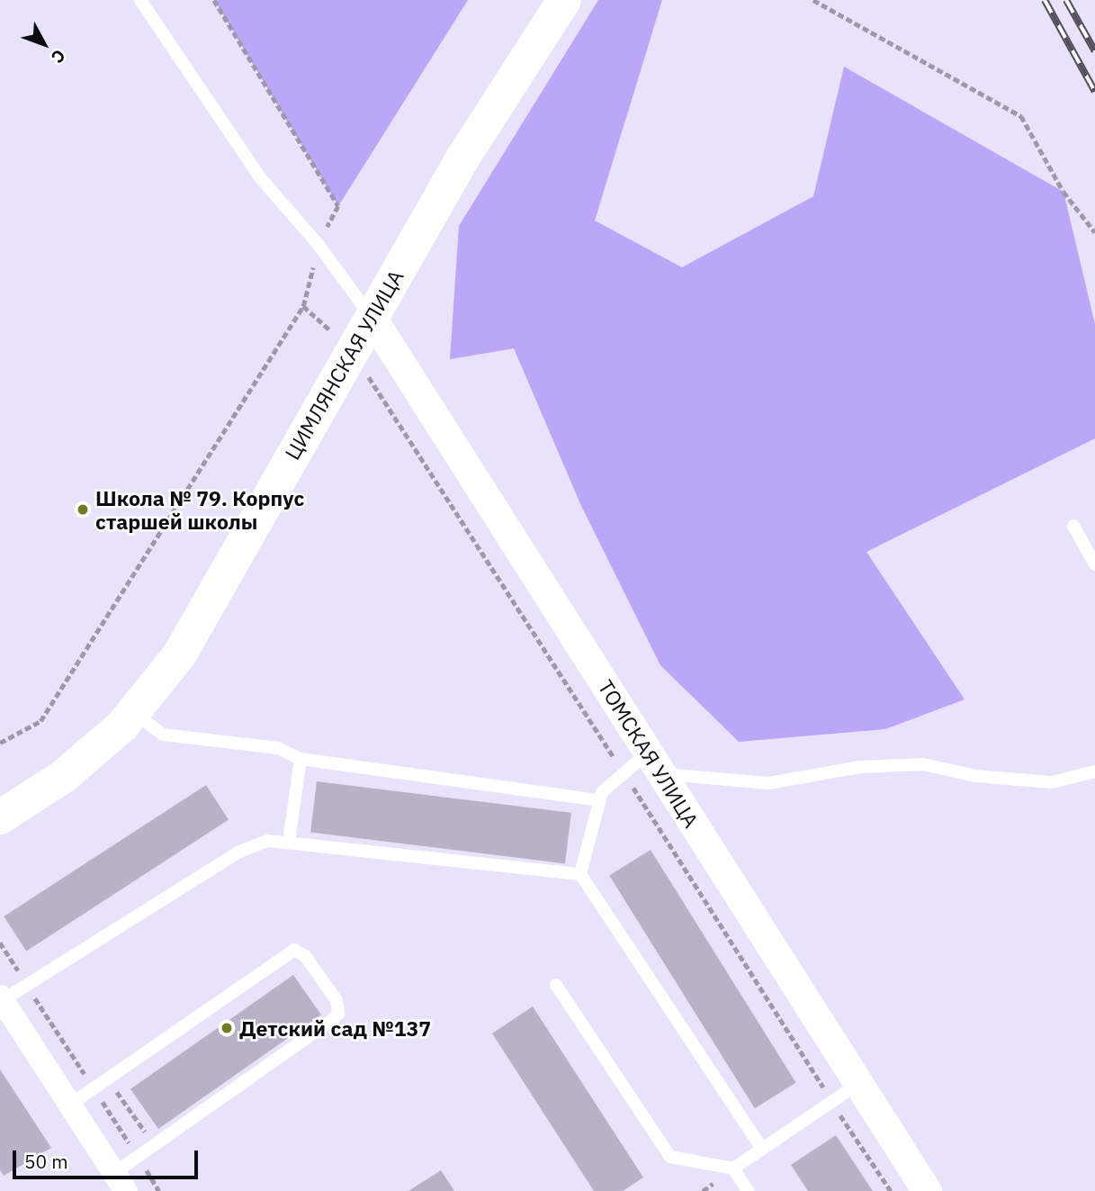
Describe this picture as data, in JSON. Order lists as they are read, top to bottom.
{
  "streets": {
    "main road": ["ЦИМЛЯНСКАЯ УЛИЦА"],
    "street": ["ТОМСКАЯ УЛИЦА"]
  },
  "crossings": [
    ["ЦИМЛЯНСКАЯ УЛИЦА", "ТОМСКАЯ УЛИЦА"]
  ],
  "places": ["Школа № 79. Корпус старшей школы", "Детский сад №137"],
  "scale_bar": "50 m",
  "north": "bottom right"
}
